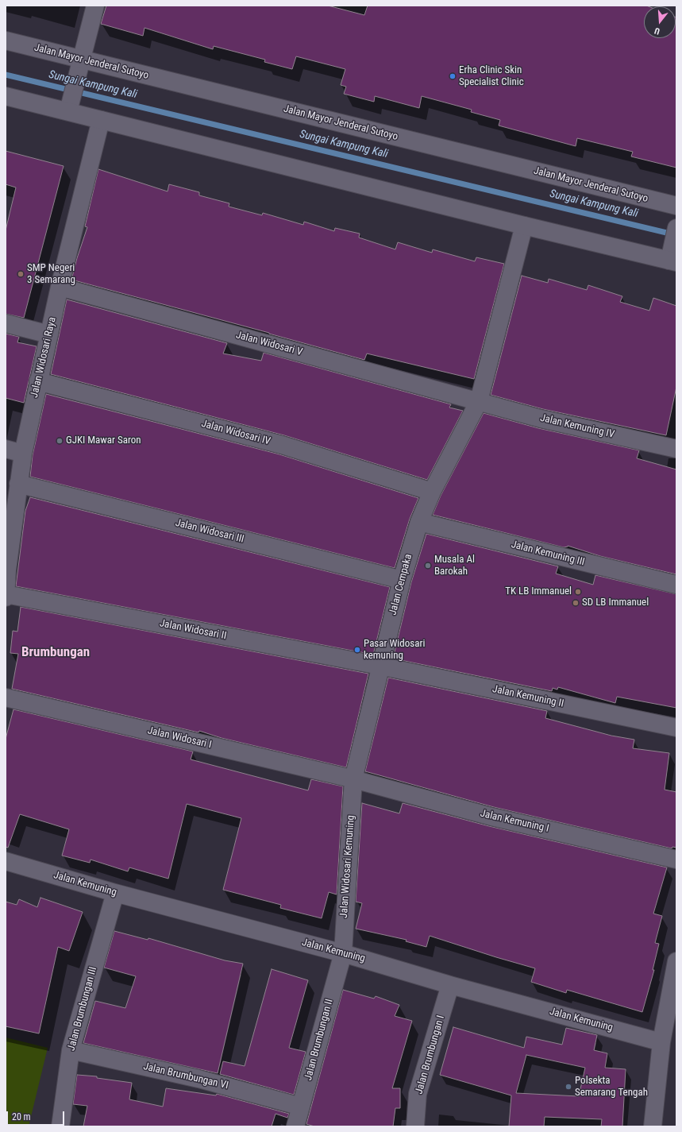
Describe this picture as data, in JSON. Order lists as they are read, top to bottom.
{
  "streets": {
    "street": [
      "Jalan Mayor Jenderal Sutoyo",
      "Jalan Widosari V",
      "Jalan Widosari Raya",
      "Jalan Kemuning IV",
      "Jalan Widosari IV",
      "Jalan Widosari III",
      "Jalan Kemuning III",
      "Jalan Cempaka",
      "Jalan Widosari II",
      "Jalan Kemuning II",
      "Jalan Widosari I",
      "Jalan Kemuning I",
      "Jalan Widosari Kemuning",
      "Jalan Kemuning",
      "Jalan Brumbungan III",
      "Jalan Brumbungan II",
      "Jalan Brumbungan I",
      "Jalan Brumbungan VI"
    ]
  },
  "crossings": [
    ["Jalan Widosari V", "Jalan Widosari Raya"],
    ["Jalan Widosari V", "Jalan Kemuning IV"],
    ["Jalan Widosari V", "Jalan Cempaka"],
    ["Jalan Widosari Raya", "Jalan Widosari IV"],
    ["Jalan Widosari Raya", "Jalan Widosari III"],
    ["Jalan Widosari Raya", "Jalan Widosari II"],
    ["Jalan Kemuning IV", "Jalan Cempaka"],
    ["Jalan Widosari IV", "Jalan Cempaka"],
    ["Jalan Widosari III", "Jalan Cempaka"],
    ["Jalan Kemuning III", "Jalan Cempaka"],
    ["Jalan Cempaka", "Jalan Widosari II"],
    ["Jalan Cempaka", "Jalan Kemuning II"],
    ["Jalan Cempaka", "Jalan Widosari I"],
    ["Jalan Cempaka", "Jalan Kemuning I"],
    ["Jalan Cempaka", "Jalan Widosari Kemuning"],
    ["Jalan Widosari II", "Jalan Kemuning II"],
    ["Jalan Widosari I", "Jalan Kemuning I"],
    ["Jalan Widosari I", "Jalan Widosari Kemuning"],
    ["Jalan Kemuning I", "Jalan Widosari Kemuning"],
    ["Jalan Widosari Kemuning", "Jalan Kemuning"],
    ["Jalan Widosari Kemuning", "Jalan Brumbungan II"],
    ["Jalan Kemuning", "Jalan Brumbungan III"],
    ["Jalan Kemuning", "Jalan Brumbungan II"],
    ["Jalan Kemuning", "Jalan Brumbungan I"],
    ["Jalan Brumbungan III", "Jalan Brumbungan VI"],
    ["Jalan Brumbungan II", "Jalan Brumbungan VI"]
  ],
  "districts": ["Brumbungan"],
  "water": ["Sungai Kampung Kali"],
  "places": [
    "Erha Clinic Skin Specialist Clinic",
    "SMP Negeri 3 Semarang",
    "GJKI Mawar Saron",
    "Musala Al Barokah",
    "TK LB Immanuel",
    "SD LB Immanuel",
    "Pasar Widosari kemuning",
    "Polsekta Semarang Tengah"
  ],
  "scale_bar": "20 m",
  "north": "bottom"
}
